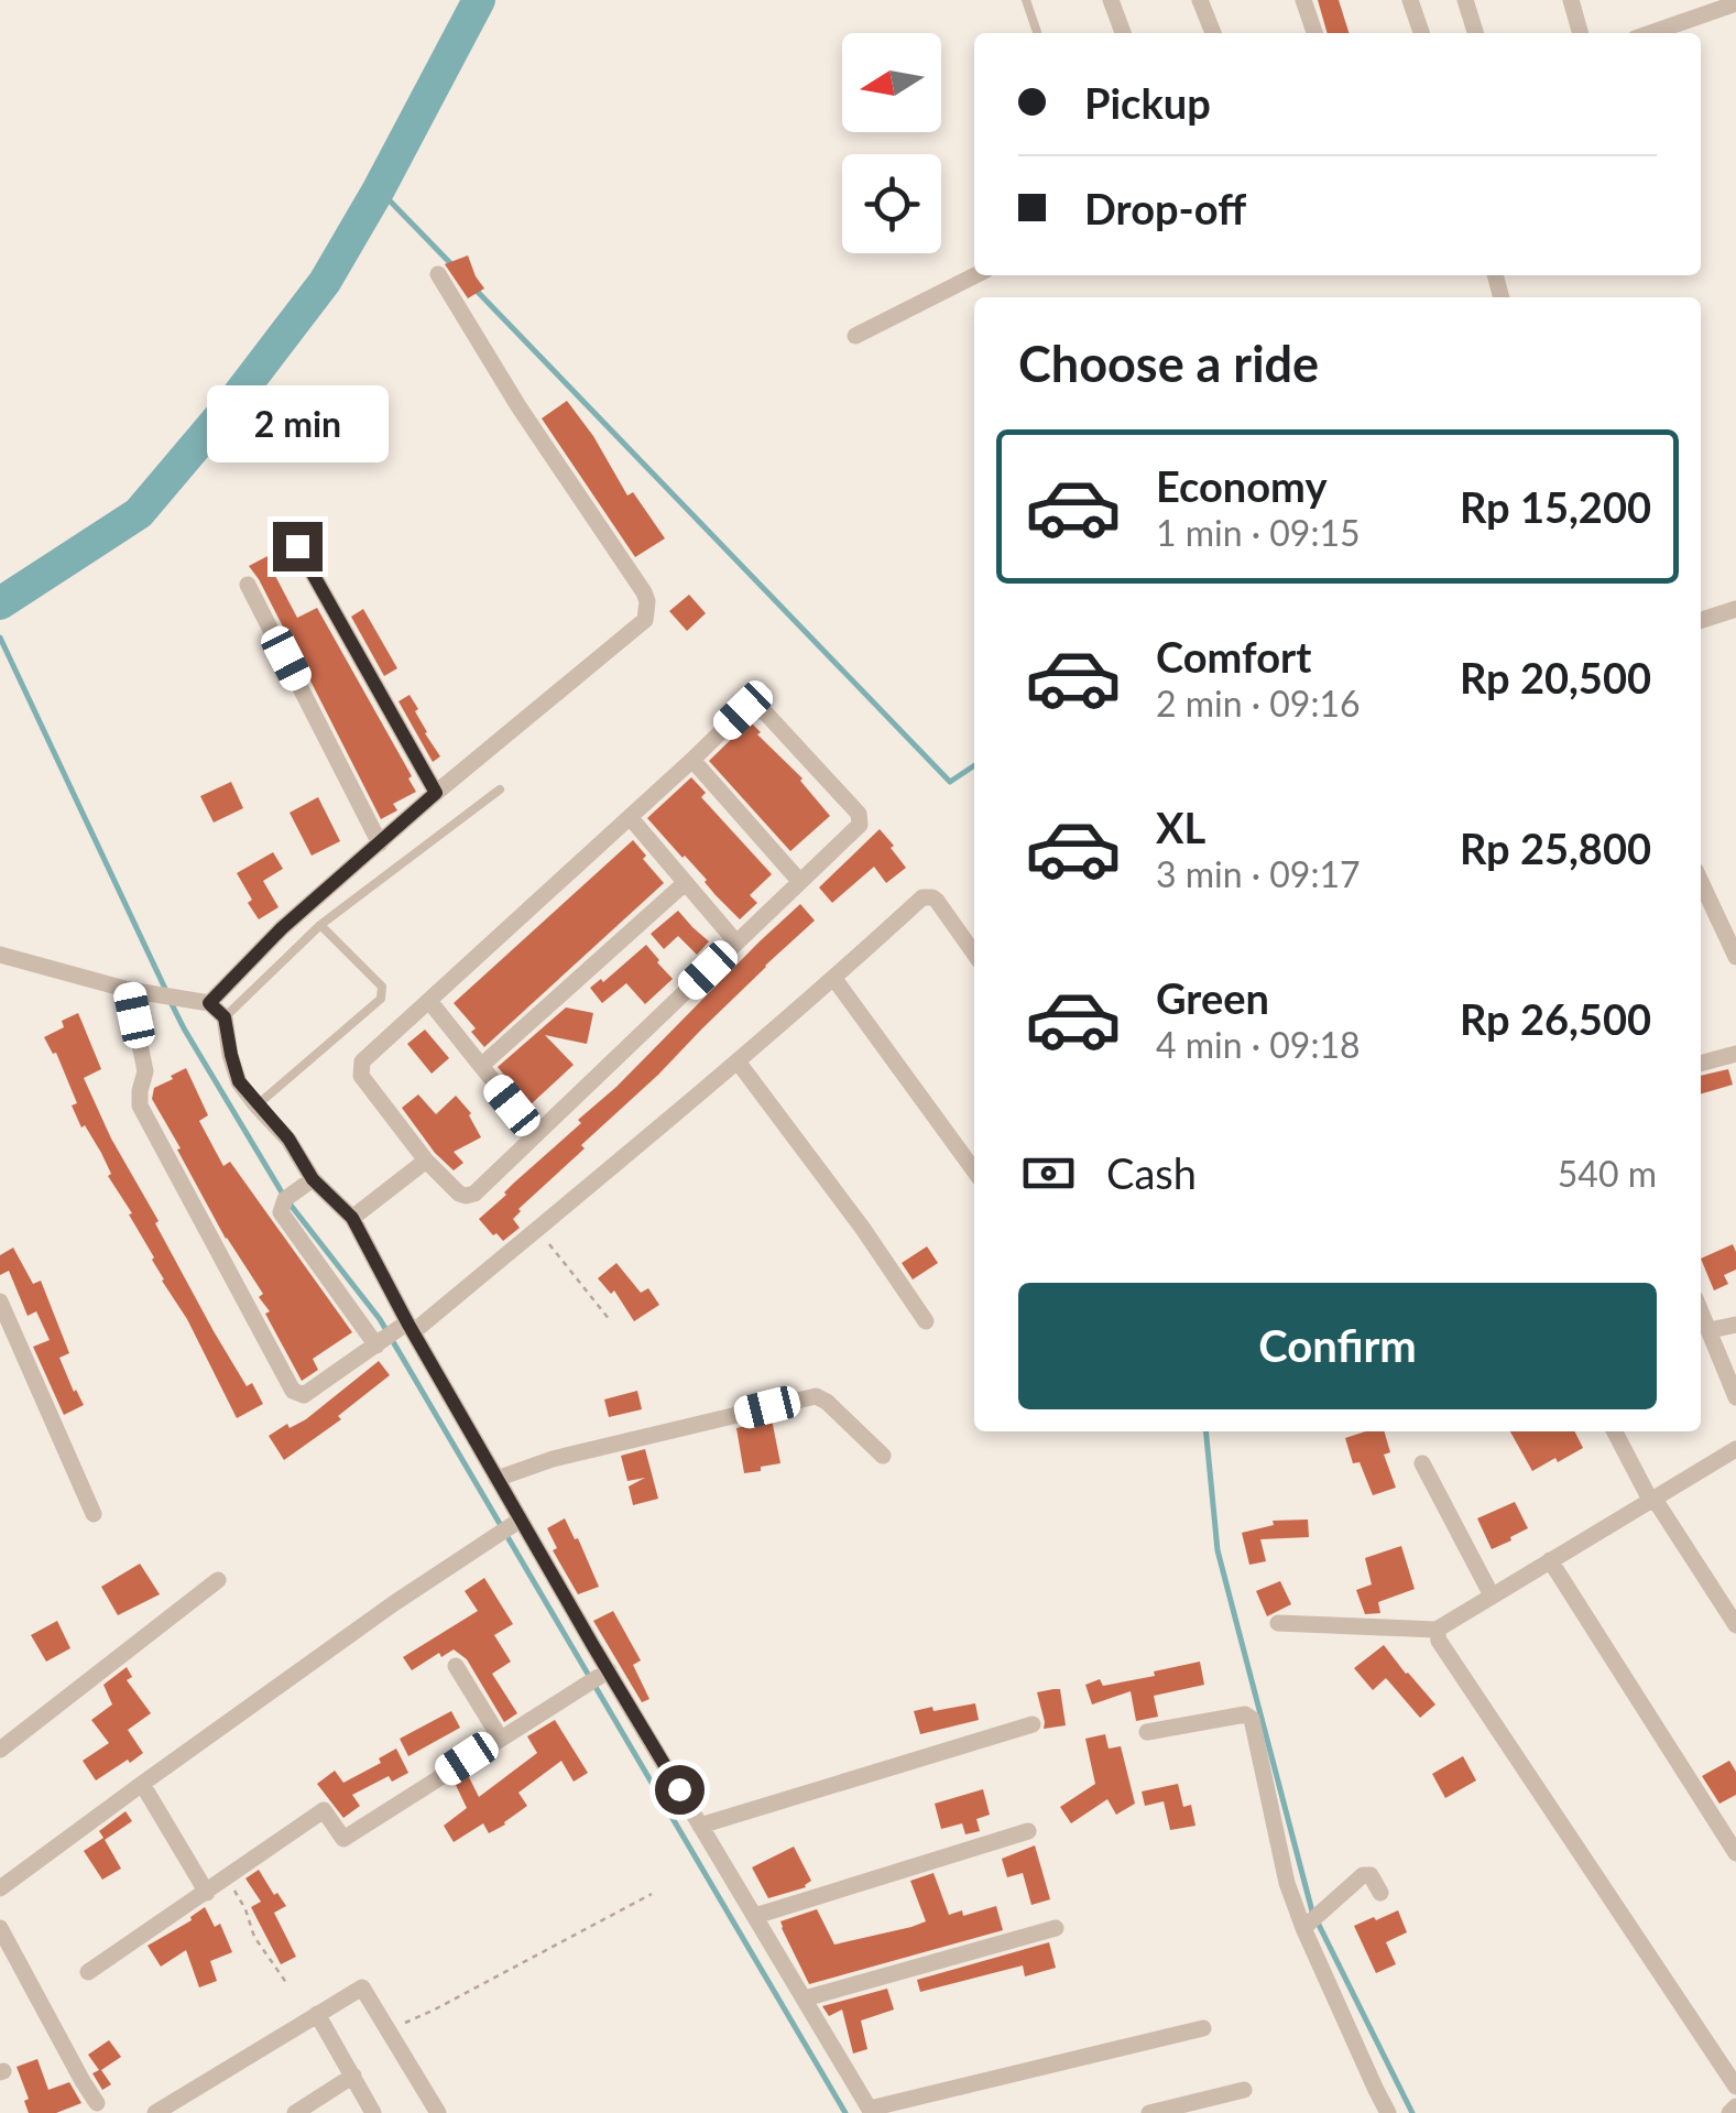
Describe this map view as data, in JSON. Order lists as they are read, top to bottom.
{
  "north": "left",
  "page": {
    "banner": ["Pickup", "Drop-off"],
    "heading": "Choose a ride",
    "bubble": "2 min",
    "list": [
      {
        "name": "Economy",
        "note": "1 min · 09:15",
        "value": "Rp 15,200"
      },
      {
        "name": "Comfort",
        "note": "2 min · 09:16",
        "value": "Rp 20,500"
      },
      {
        "name": "XL",
        "note": "3 min · 09:17",
        "value": "Rp 25,800"
      },
      {
        "name": "Green",
        "note": "4 min · 09:18",
        "value": "Rp 26,500"
      }
    ],
    "pay": ["Cash", "540 m"],
    "buttons": "Confirm"
  }
}
